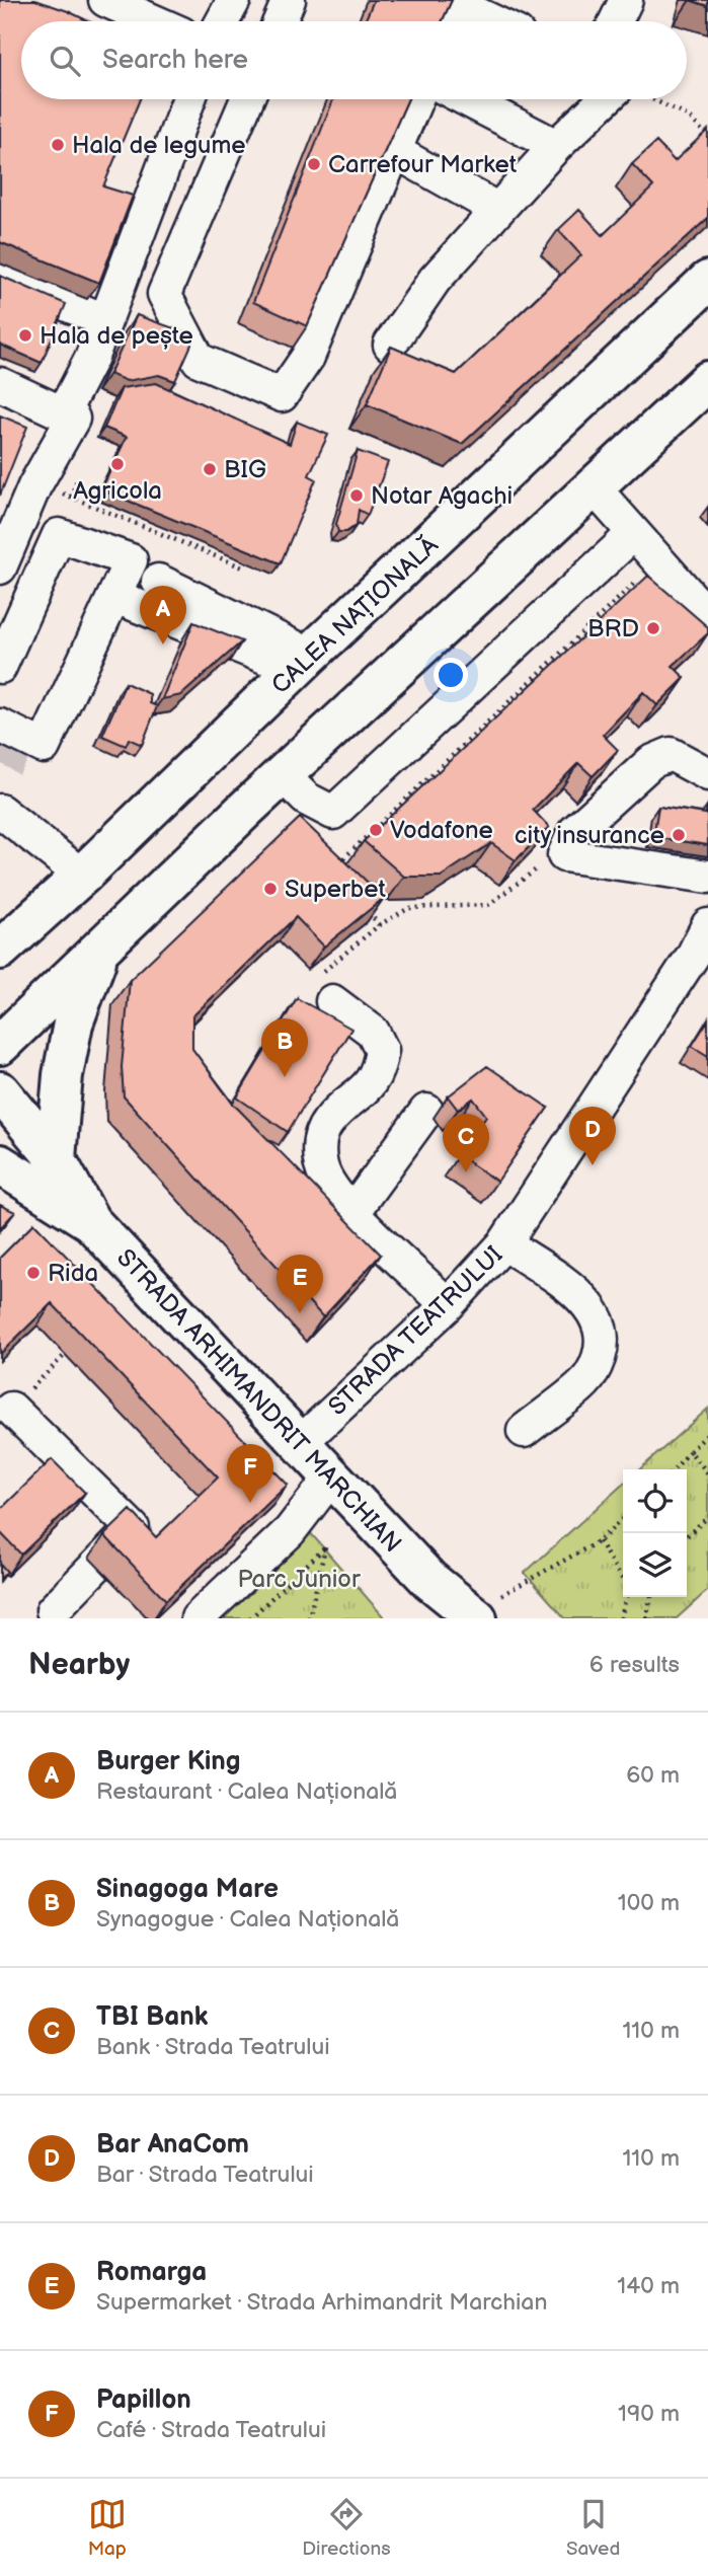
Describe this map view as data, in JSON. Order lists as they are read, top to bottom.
{
  "streets": {
    "main road": ["CALEA NAȚIONALĂ", "STRADA ARHIMANDRIT MARCHIAN"],
    "street": ["STRADA TEATRULUI"]
  },
  "crossings": [
    ["STRADA TEATRULUI", "STRADA ARHIMANDRIT MARCHIAN"]
  ],
  "parks": ["Parc Junior"],
  "places": [
    "Hala de legume",
    "Carrefour Market",
    "Hala de pește",
    "Agricola",
    "BIG",
    "Notar Agachi",
    "BRD",
    "Vodafone",
    "city insurance",
    "Superbet",
    "Rida"
  ],
  "page": {
    "search": "Search here",
    "pins": [
      "A",
      "B",
      "D",
      "C",
      "E",
      "F"
    ],
    "heading": ["Nearby", "6 results"],
    "list": [
      {
        "mark": "A",
        "name": "Burger King",
        "note": "Restaurant · Calea Națională",
        "value": "60 m"
      },
      {
        "mark": "B",
        "name": "Sinagoga Mare",
        "note": "Synagogue · Calea Națională",
        "value": "100 m"
      },
      {
        "mark": "C",
        "name": "TBI Bank",
        "note": "Bank · Strada Teatrului",
        "value": "110 m"
      },
      {
        "mark": "D",
        "name": "Bar AnaCom",
        "note": "Bar · Strada Teatrului",
        "value": "110 m"
      },
      {
        "mark": "E",
        "name": "Romarga",
        "note": "Supermarket · Strada Arhimandrit Marchian",
        "value": "140 m"
      },
      {
        "mark": "F",
        "name": "Papillon",
        "note": "Café · Strada Teatrului",
        "value": "190 m"
      }
    ],
    "nav": ["Map", "Directions", "Saved"]
  }
}
